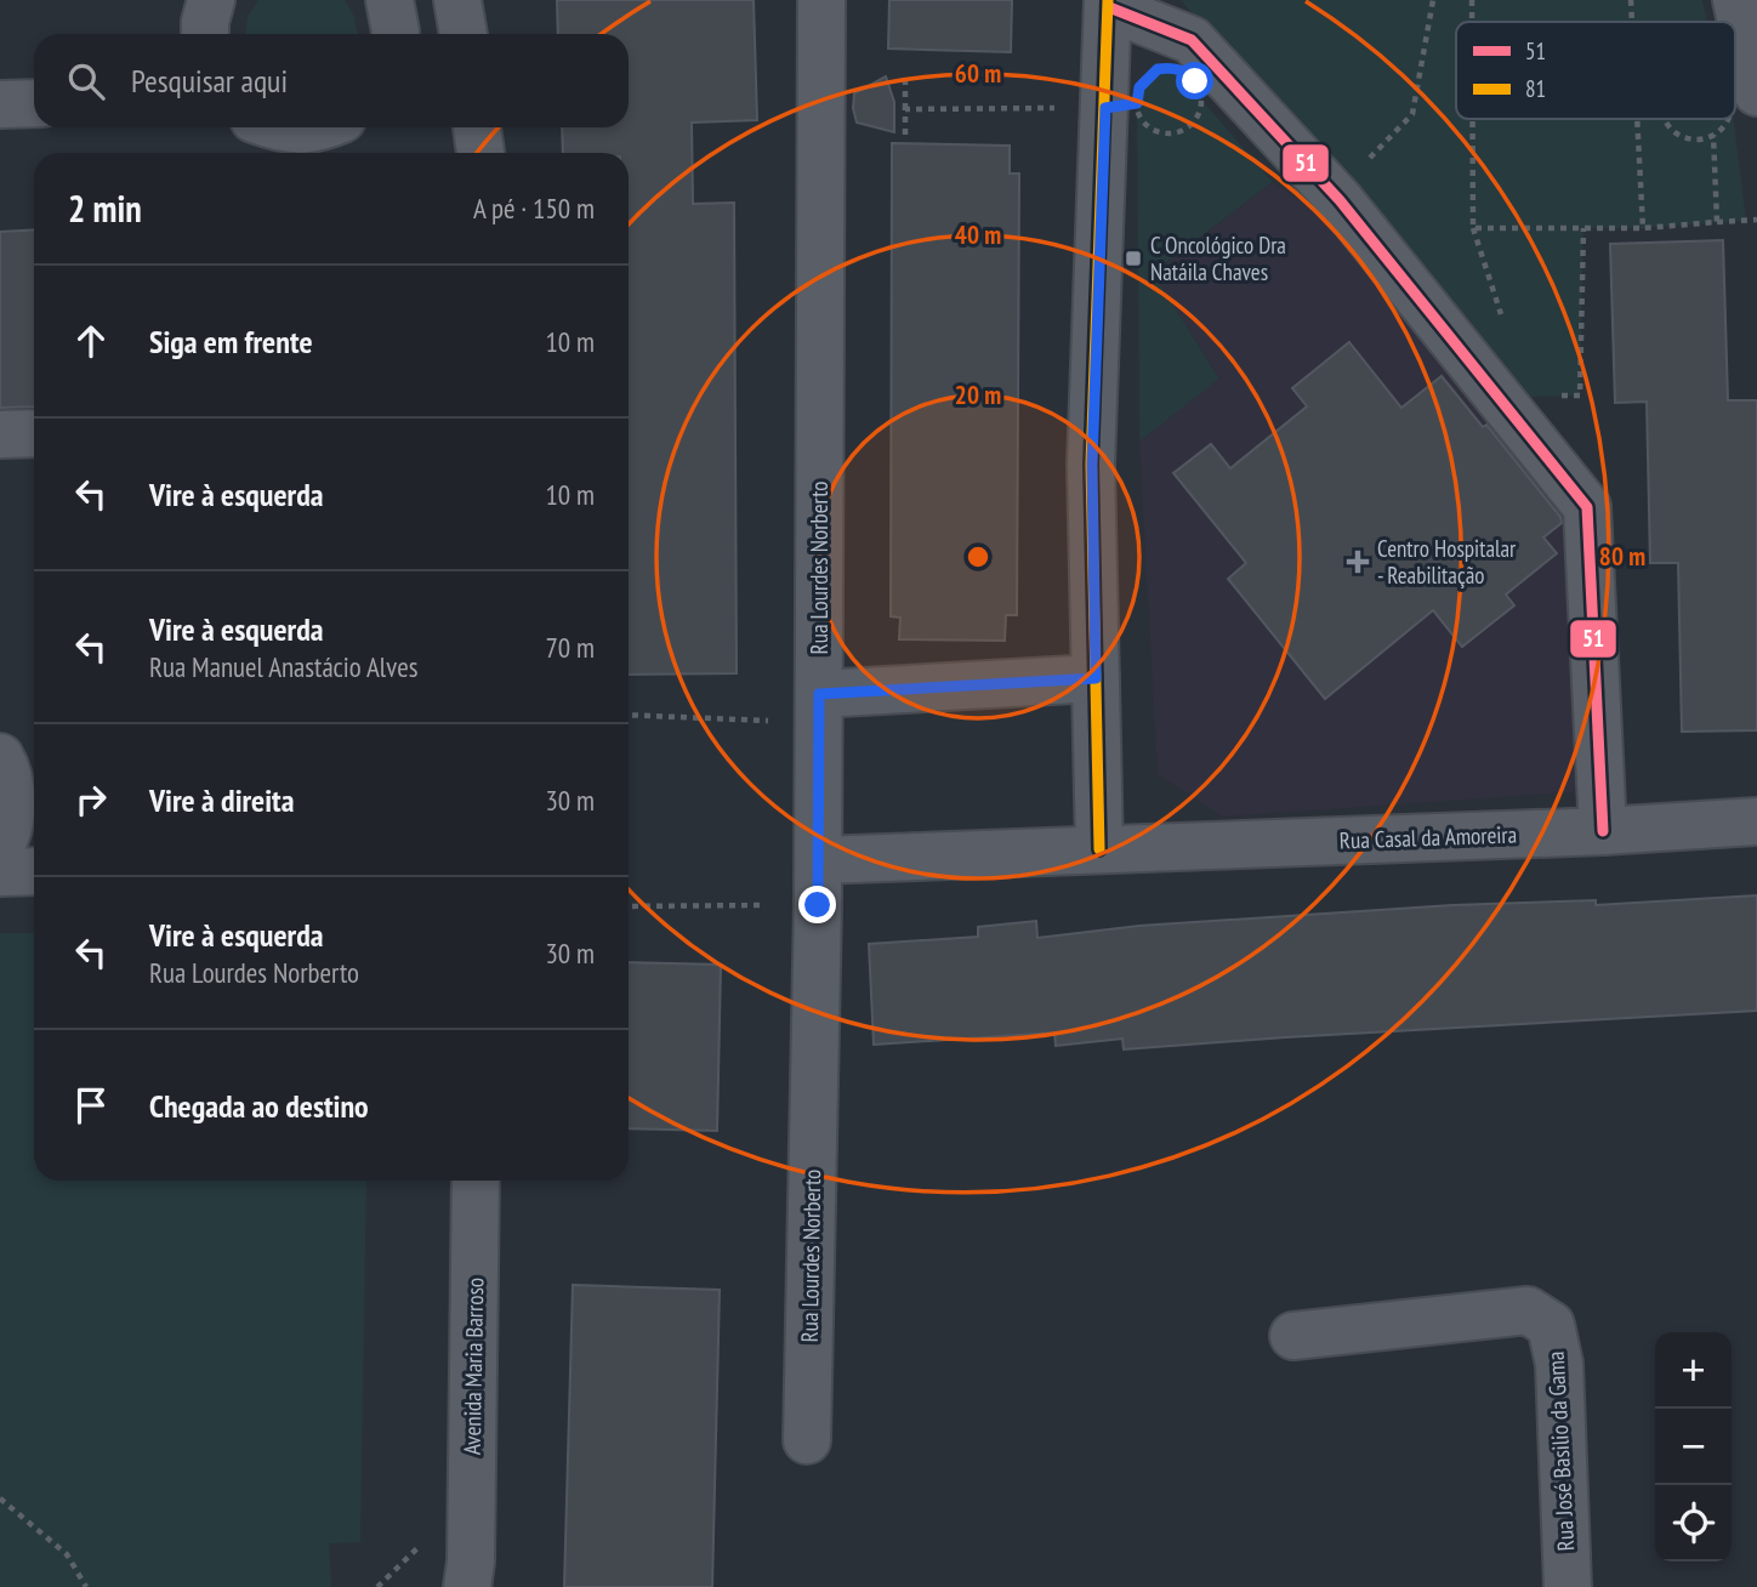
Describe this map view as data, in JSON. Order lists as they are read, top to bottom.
{
  "streets": {
    "street": [
      "Rua Lourdes Norberto",
      "Rua Casal da Amoreira",
      "Avenida Maria Barroso",
      "Rua José Basilio da Gama"
    ]
  },
  "crossings": [
    ["Rua Lourdes Norberto", "Rua Casal da Amoreira"]
  ],
  "places": {
    "transit": ["C Oncológico Dra Natáila Chaves"],
    "health": ["Centro Hospitalar - Reabilitação"]
  },
  "lines": ["transit line 81", "transit line 51"],
  "legend": ["51", "81"],
  "page": {
    "search": "Pesquisar aqui",
    "heading": ["2 min", "A pé · 150 m"],
    "list": [
      ["Siga em frente", "10 m"],
      ["Vire à esquerda", "10 m"],
      ["Vire à esquerda", "Rua Manuel Anastácio Alves", "70 m"],
      ["Vire à direita", "30 m"],
      ["Vire à esquerda", "Rua Lourdes Norberto", "30 m"],
      "Chegada ao destino"
    ],
    "map_buttons": ["+", "−"]
  },
  "rings": [
    "60 m",
    "40 m",
    "20 m",
    "80 m"
  ]
}
